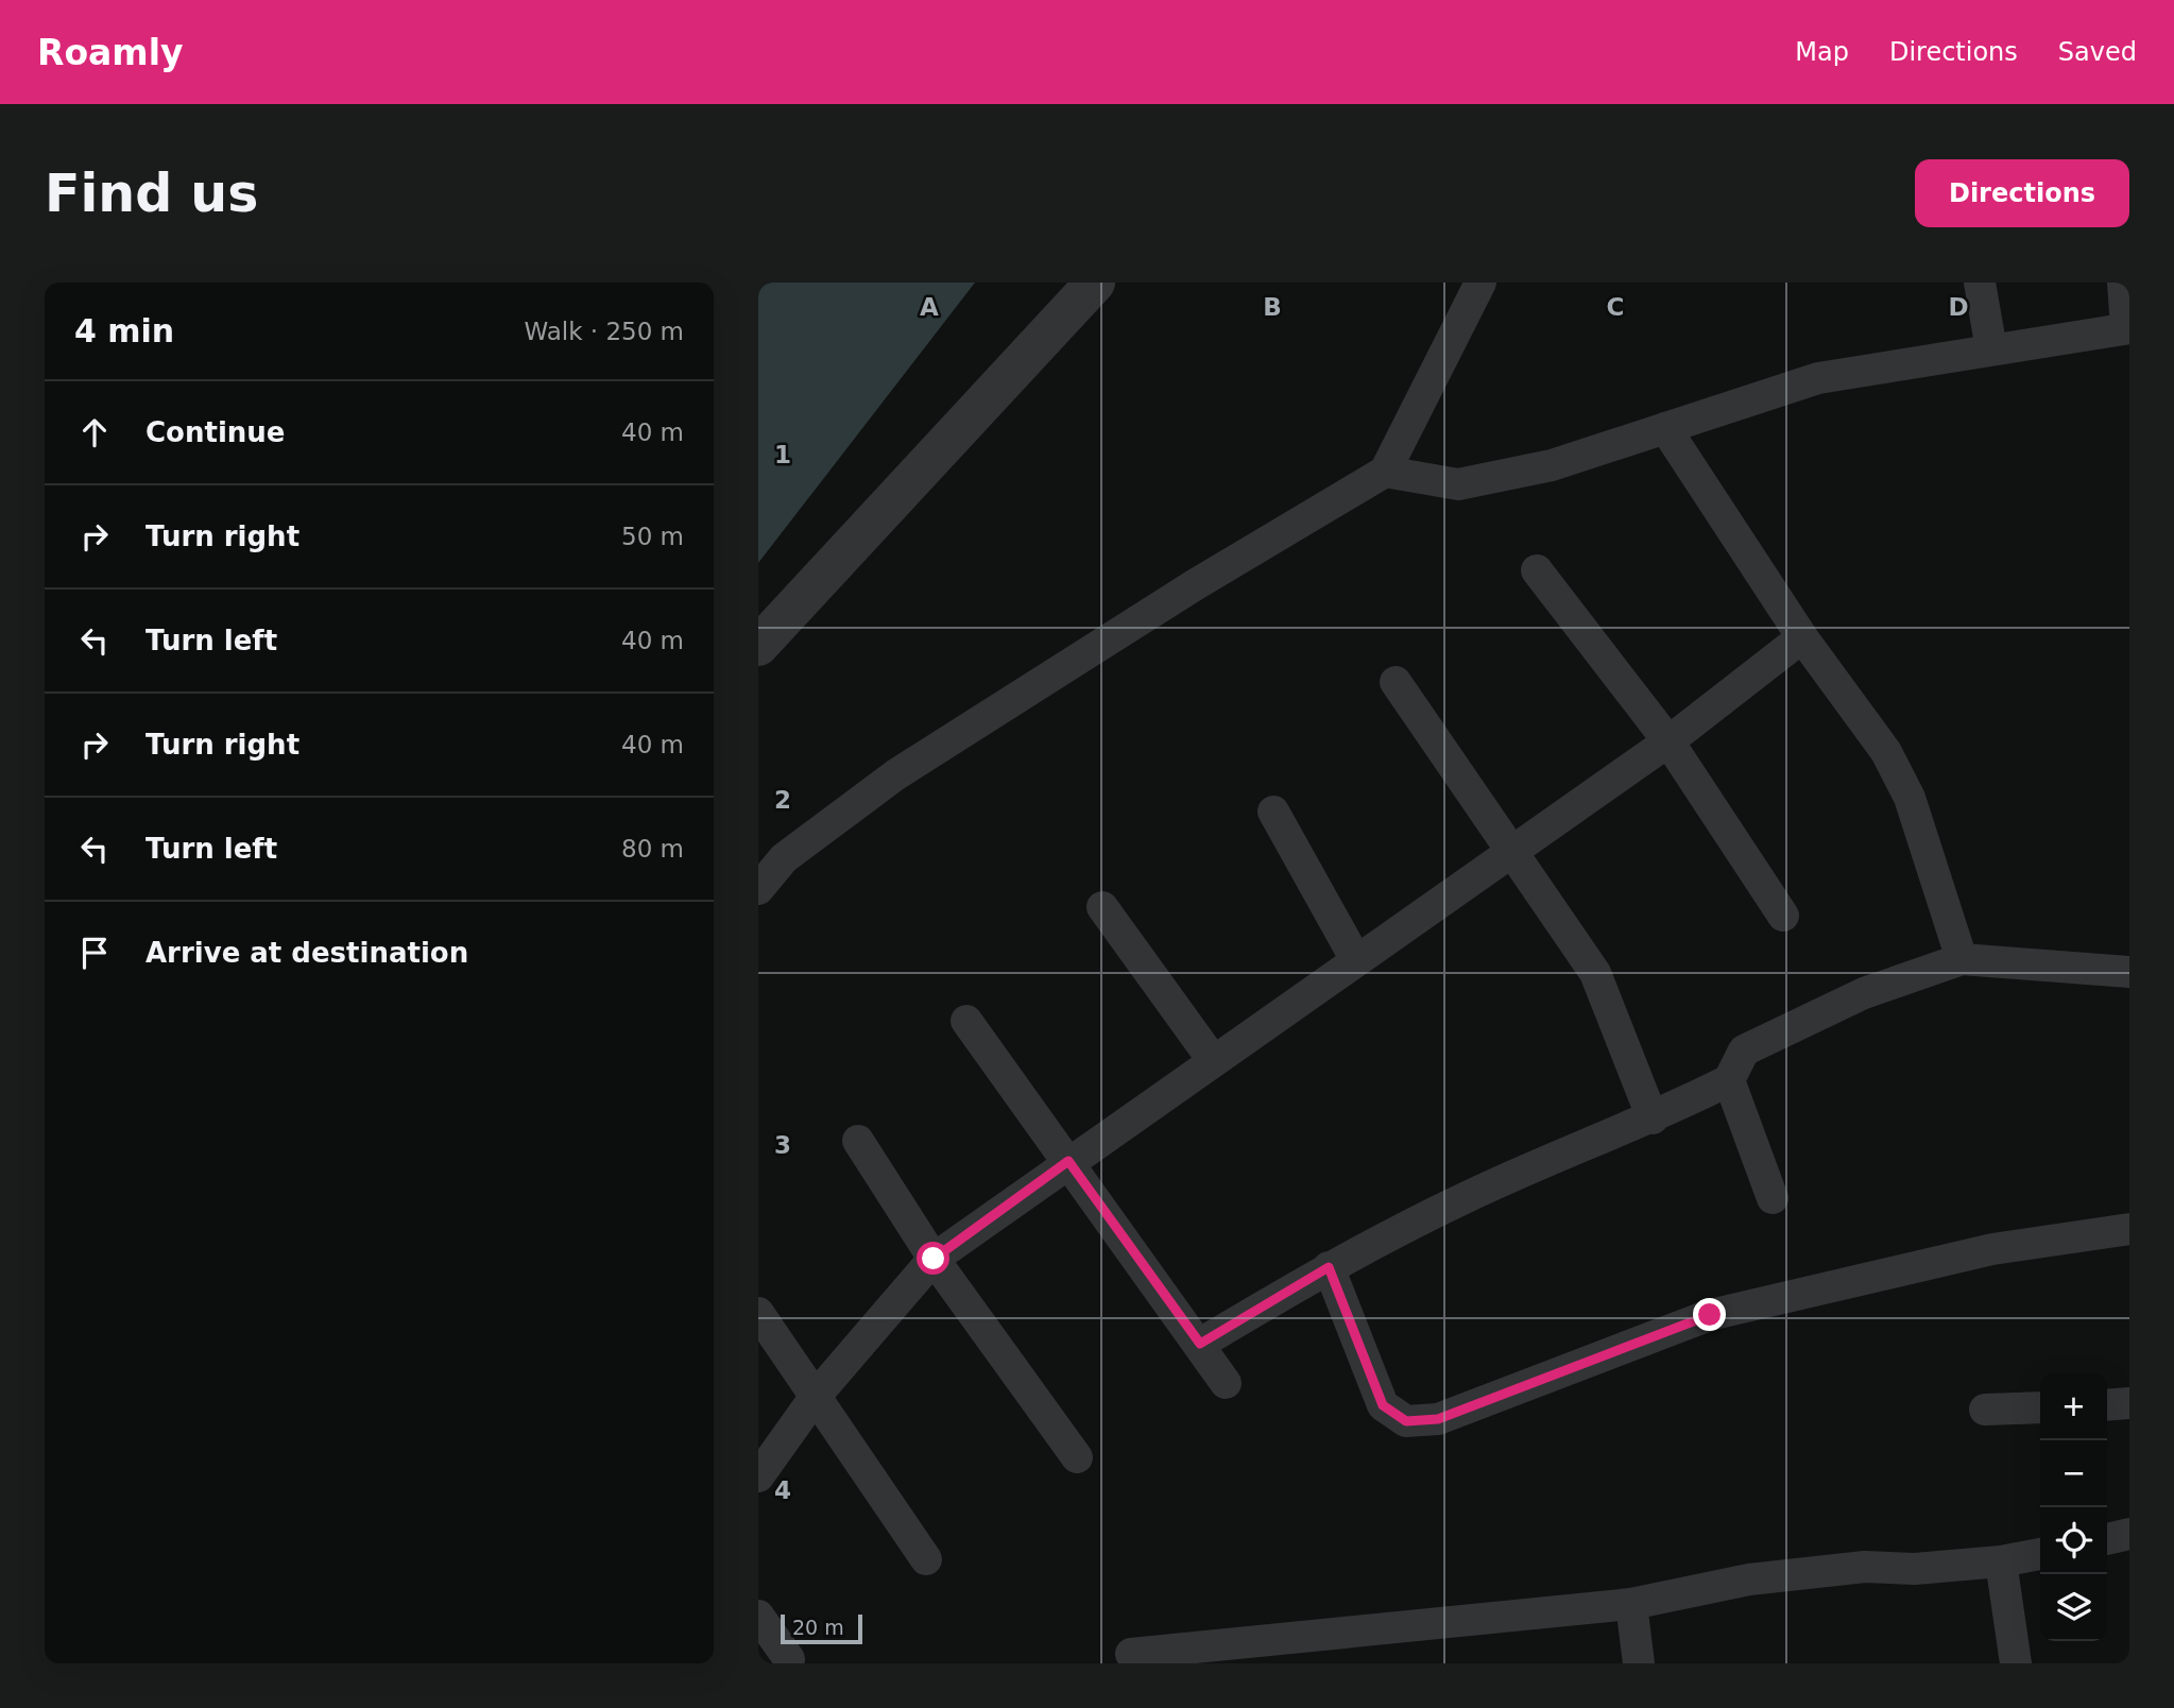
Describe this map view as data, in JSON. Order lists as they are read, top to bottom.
{
  "scale_bar": "20 m",
  "page": {
    "header": "Roamly",
    "nav": ["Map", "Directions", "Saved"],
    "buttons": "Directions",
    "title": "Find us",
    "heading": ["4 min", "Walk · 250 m"],
    "list": [
      ["Continue", "40 m"],
      ["Turn right", "50 m"],
      ["Turn left", "40 m"],
      ["Turn right", "40 m"],
      ["Turn left", "80 m"],
      "Arrive at destination"
    ],
    "map_buttons": ["+", "−"],
    "scale": "20 m"
  },
  "grid": {
    "columns": [
      "A",
      "B",
      "C",
      "D"
    ],
    "rows": [
      "1",
      "2",
      "3",
      "4"
    ]
  }
}
